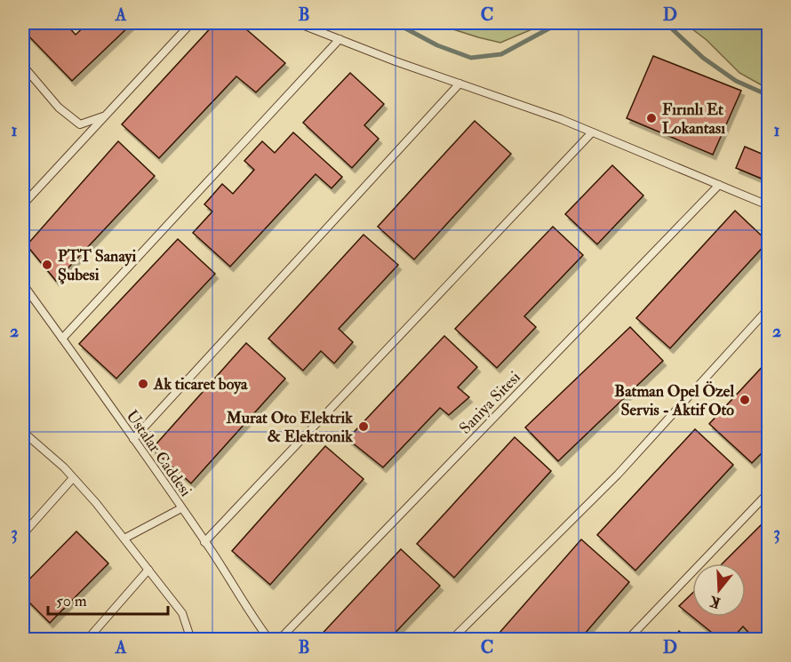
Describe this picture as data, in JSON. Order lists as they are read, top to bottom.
{
  "streets": {
    "lane": ["Saniya Sitesi", "Ustalar Caddesi"]
  },
  "places": [
    "Fırınlı Et Lokantası",
    "PTT Sanayi Şubesi",
    "Ak ticaret boya",
    "Batman Opel Özel Servis - Aktif Oto",
    "Murat Oto Elektrik & Elektronik"
  ],
  "scale_bar": "50 m",
  "north": "bottom",
  "grid": {
    "columns": [
      "A",
      "B",
      "C",
      "D"
    ],
    "rows": ["1", "2", "3"]
  }
}
